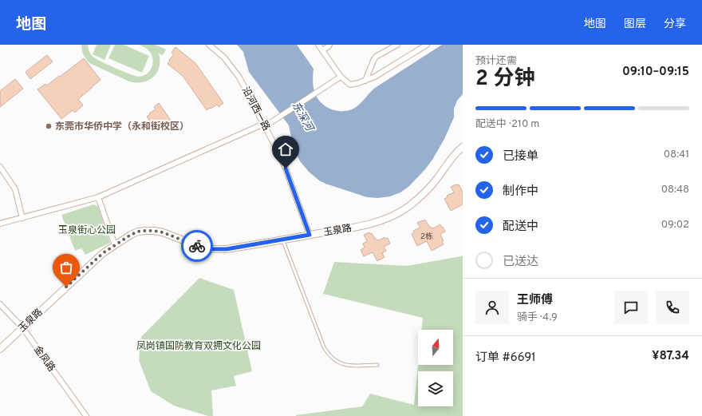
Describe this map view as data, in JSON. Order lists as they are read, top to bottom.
{
  "streets": {
    "street": ["沿河西一路", "玉泉路", "金凤路"]
  },
  "crossings": [
    ["沿河西一路", "玉泉路"],
    ["玉泉路", "金凤路"]
  ],
  "water": ["东深河"],
  "parks": ["玉泉街心公园", "凤岗镇国防教育双拥文化公园"],
  "places": ["东莞市华侨中学（永和街校区）"],
  "house_numbers": ["2栋"],
  "north": "top",
  "page": {
    "header": "地图",
    "nav": ["地图", "图层", "分享"],
    "heading": ["2 分钟", "预计还需", "09:10–09:15"],
    "panel": [
      "王师傅",
      "骑手 · 4.9",
      "订单 #6691",
      "¥87.34"
    ],
    "bar": "配送中 · 210 m",
    "list": [
      ["已接单", "08:41"],
      ["制作中", "08:48"],
      ["配送中", "09:02"],
      "已送达"
    ]
  }
}
